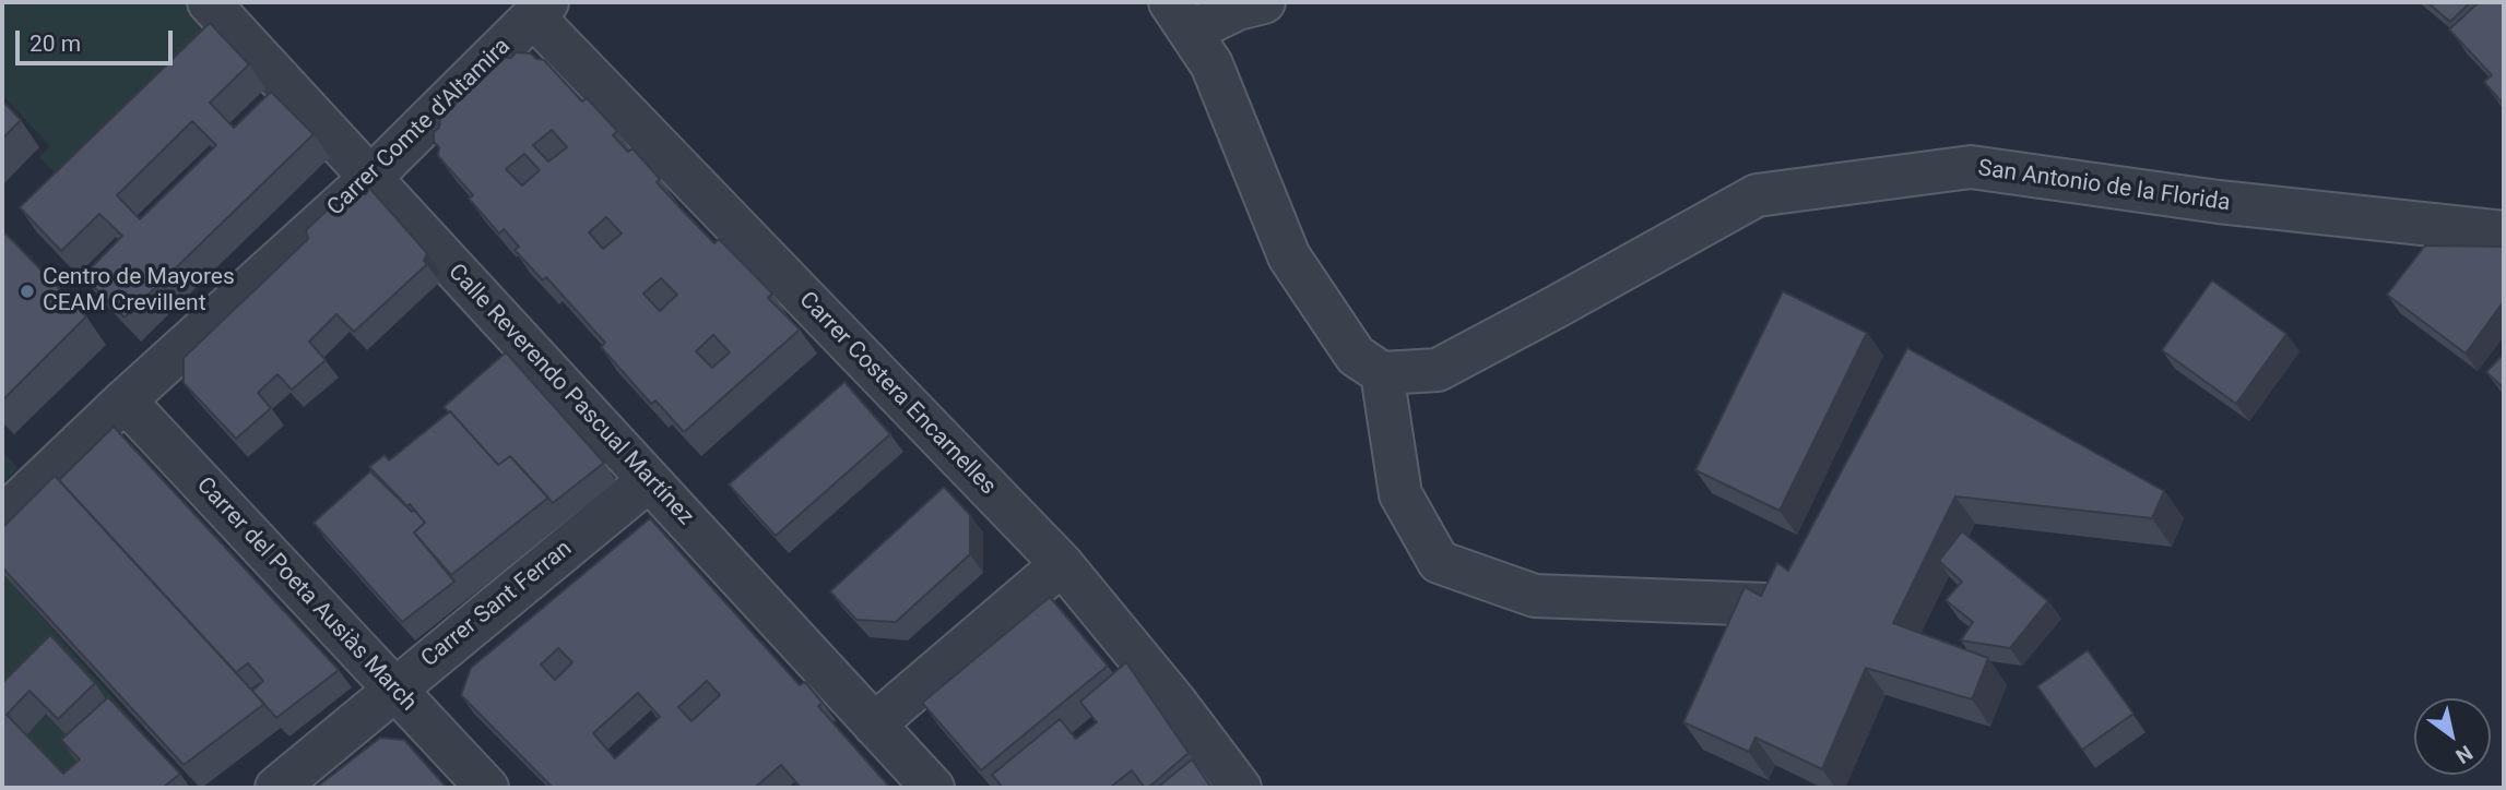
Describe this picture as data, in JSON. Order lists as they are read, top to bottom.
{
  "streets": {
    "street": [
      "Carrer Comte d'Altamira",
      "San Antonio de la Florida",
      "Carrer Costera Encarnelles",
      "Calle Reverendo Pascual Martínez",
      "Carrer del Poeta Ausiàs March",
      "Carrer Sant Ferran"
    ]
  },
  "crossings": [
    ["Carrer Comte d'Altamira", "Carrer Costera Encarnelles"],
    ["Carrer Comte d'Altamira", "Calle Reverendo Pascual Martínez"],
    ["Carrer Comte d'Altamira", "Carrer del Poeta Ausiàs March"],
    ["Calle Reverendo Pascual Martínez", "Carrer Sant Ferran"],
    ["Carrer del Poeta Ausiàs March", "Carrer Sant Ferran"]
  ],
  "places": ["Centro de Mayores CEAM Crevillent"],
  "scale_bar": "20 m",
  "north": "bottom right"
}
